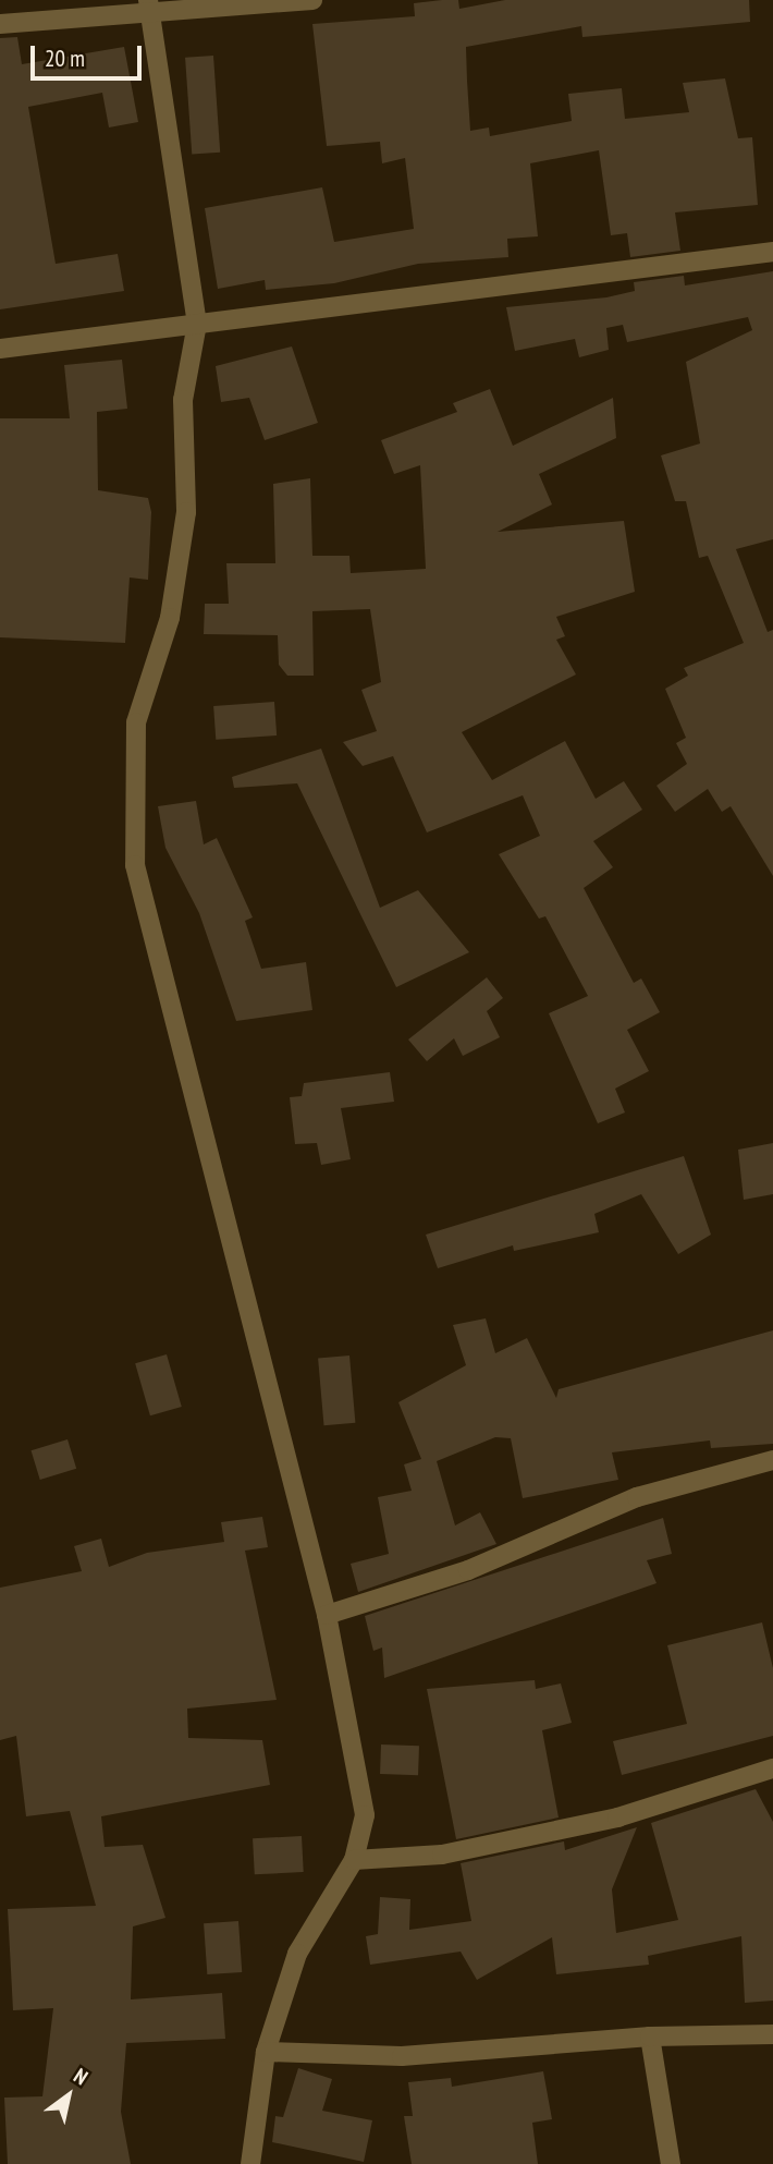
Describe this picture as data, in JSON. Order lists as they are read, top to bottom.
{
  "scale_bar": "20 m",
  "north": "top right"
}
